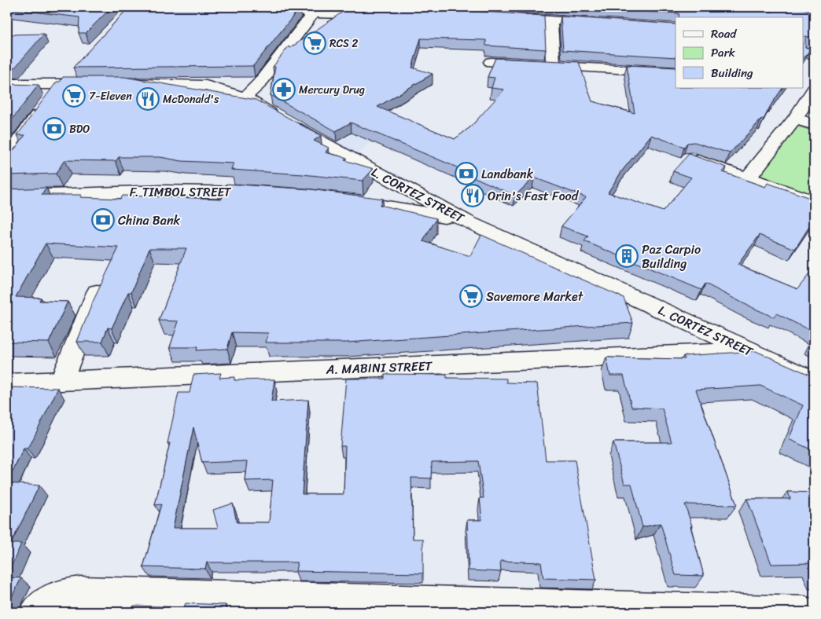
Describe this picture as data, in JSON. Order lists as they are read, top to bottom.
{
  "streets": {
    "street": ["F. TIMBOL STREET", "L. CORTEZ STREET", "A. MABINI STREET"]
  },
  "crossings": [
    ["L. CORTEZ STREET", "A. MABINI STREET"]
  ],
  "places": {
    "supermarket": ["RCS 2", "7-Eleven", "Savemore Market"],
    "pharmacy": ["Mercury Drug"],
    "restaurant": ["McDonald's", "Orin's Fast Food"],
    "bank": ["BDO", "Landbank", "China Bank"],
    "building": ["Paz Carpio Building"]
  },
  "legend": ["Road", "Park", "Building"]
}
